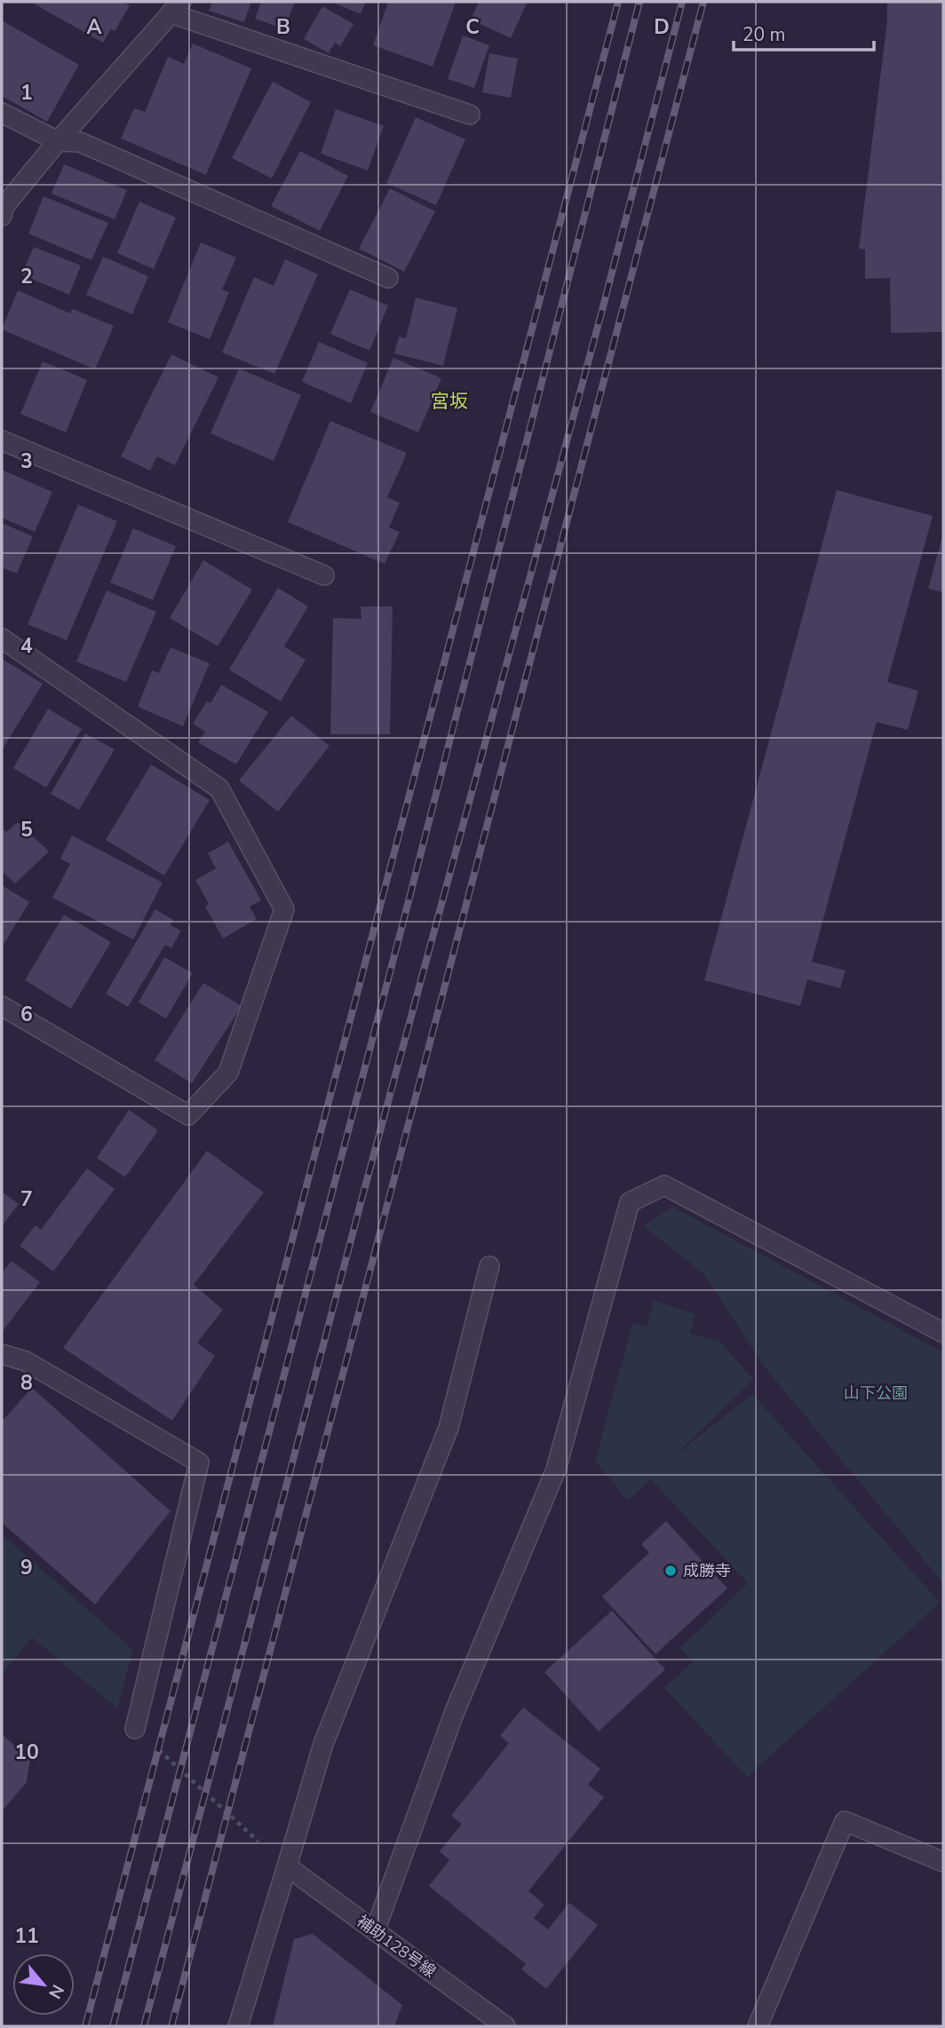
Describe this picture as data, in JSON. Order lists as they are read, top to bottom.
{
  "streets": {
    "street": ["補助128号線"]
  },
  "districts": ["宮坂"],
  "parks": ["山下公園"],
  "places": ["成勝寺"],
  "scale_bar": "20 m",
  "north": "bottom right",
  "grid": {
    "columns": [
      "A",
      "B",
      "C",
      "D"
    ],
    "rows": [
      "1",
      "2",
      "3",
      "4",
      "5",
      "6",
      "7",
      "8",
      "9",
      "10",
      "11"
    ]
  }
}
